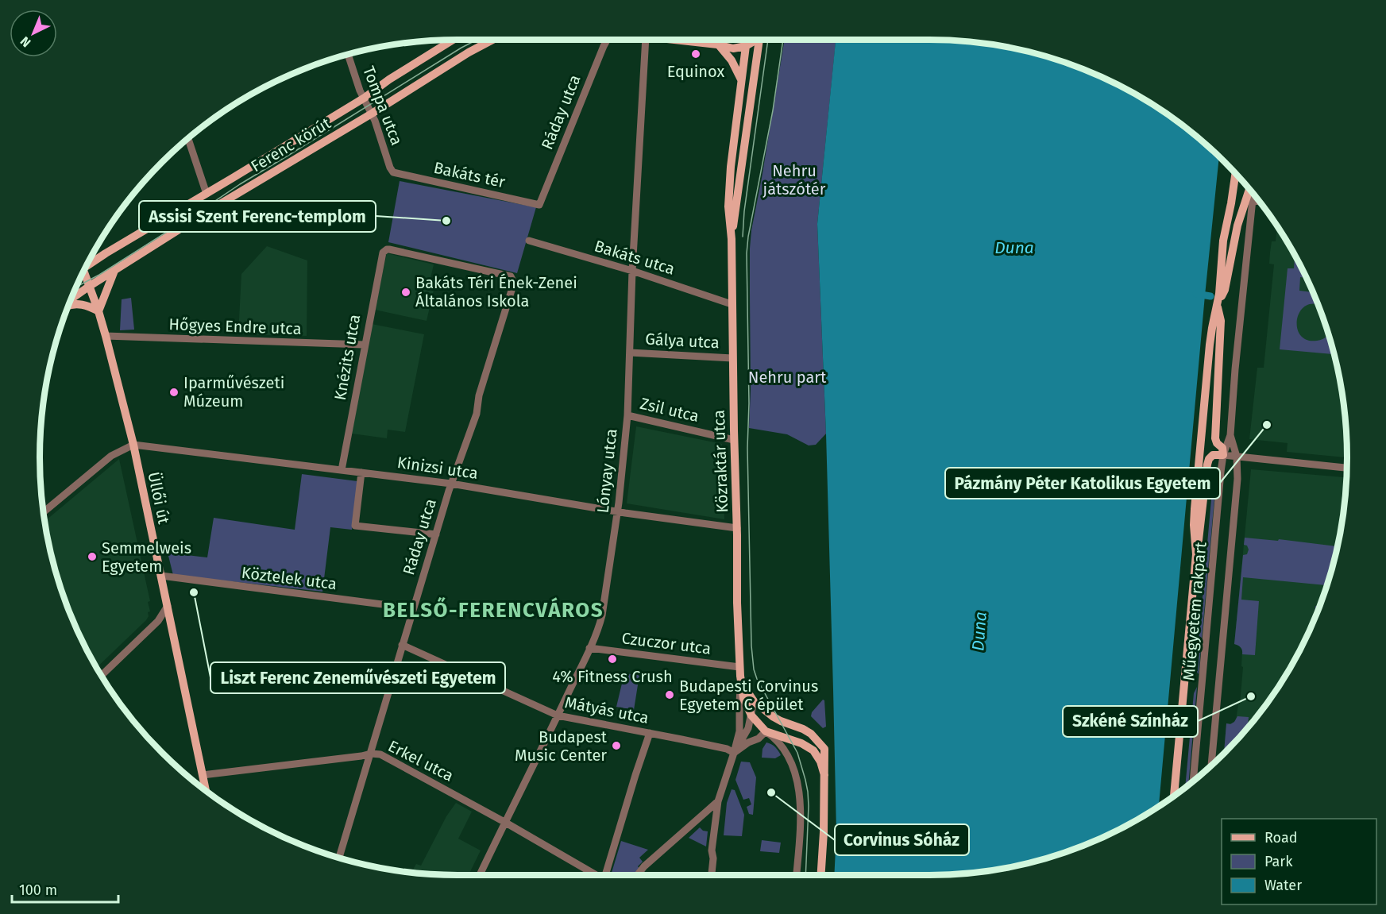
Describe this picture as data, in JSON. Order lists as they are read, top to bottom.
{
  "streets": {
    "main road": ["Ferenc körút", "Közraktár utca", "Üllői út"],
    "street": [
      "Tompa utca",
      "Ráday utca",
      "Bakáts tér",
      "Bakáts utca",
      "Hőgyes Endre utca",
      "Gálya utca",
      "Knézits utca",
      "Zsil utca",
      "Kinizsi utca",
      "Lónyay utca",
      "Köztelek utca",
      "Műegyetem rakpart",
      "Czuczor utca",
      "Mátyás utca",
      "Erkel utca"
    ]
  },
  "crossings": [
    ["Tompa utca", "Ferenc körút"],
    ["Tompa utca", "Bakáts tér"],
    ["Ráday utca", "Bakáts tér"],
    ["Ráday utca", "Knézits utca"],
    ["Ráday utca", "Kinizsi utca"],
    ["Ráday utca", "Köztelek utca"],
    ["Ráday utca", "Mátyás utca"],
    ["Ráday utca", "Erkel utca"],
    ["Ferenc körút", "Üllői út"],
    ["Bakáts utca", "Közraktár utca"],
    ["Bakáts utca", "Lónyay utca"],
    ["Hőgyes Endre utca", "Knézits utca"],
    ["Hőgyes Endre utca", "Üllői út"],
    ["Gálya utca", "Közraktár utca"],
    ["Gálya utca", "Lónyay utca"],
    ["Knézits utca", "Kinizsi utca"],
    ["Zsil utca", "Közraktár utca"],
    ["Zsil utca", "Lónyay utca"],
    ["Közraktár utca", "Kinizsi utca"],
    ["Közraktár utca", "Czuczor utca"],
    ["Közraktár utca", "Mátyás utca"],
    ["Kinizsi utca", "Lónyay utca"],
    ["Kinizsi utca", "Üllői út"],
    ["Lónyay utca", "Czuczor utca"],
    ["Lónyay utca", "Mátyás utca"],
    ["Lónyay utca", "Erkel utca"],
    ["Üllői út", "Köztelek utca"],
    ["Üllői út", "Erkel utca"]
  ],
  "districts": ["BELSŐ-FERENCVÁROS"],
  "water": ["Duna"],
  "parks": ["Nehru játszótér", "Nehru part"],
  "places": [
    "Equinox",
    "Assisi Szent Ferenc-templom",
    "Bakáts Téri Ének-Zenei Általános Iskola",
    "Iparművészeti Múzeum",
    "Pázmány Péter Katolikus Egyetem",
    "Semmelweis Egyetem",
    "Liszt Ferenc Zeneművészeti Egyetem",
    "4% Fitness Crush",
    "Budapesti Corvinus Egyetem C épület",
    "Szkéné Színház",
    "Budapest Music Center",
    "Corvinus Sóház"
  ],
  "legend": ["Road", "Park", "Water"],
  "scale_bar": "100 m",
  "north": "bottom left"
}
